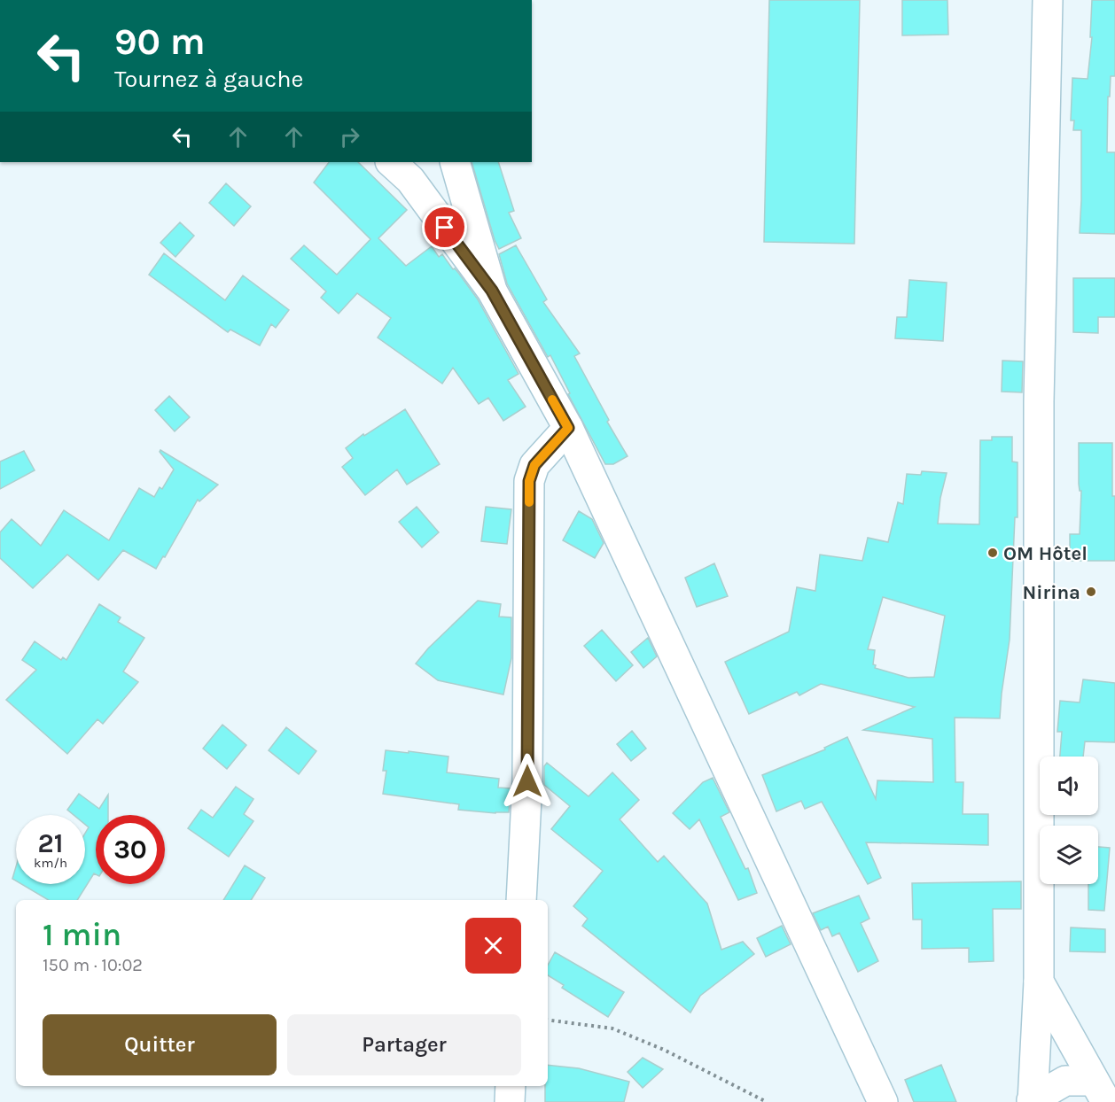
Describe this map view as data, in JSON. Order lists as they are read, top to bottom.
{
  "places": ["OM Hôtel", "Nirina"],
  "page": {
    "turn": ["90 m", "Tournez à gauche"],
    "speed": "21 km/h",
    "limit": "30",
    "heading": ["1 min", "150 m · 10:02"],
    "buttons": ["Quitter", "Partager"]
  }
}
